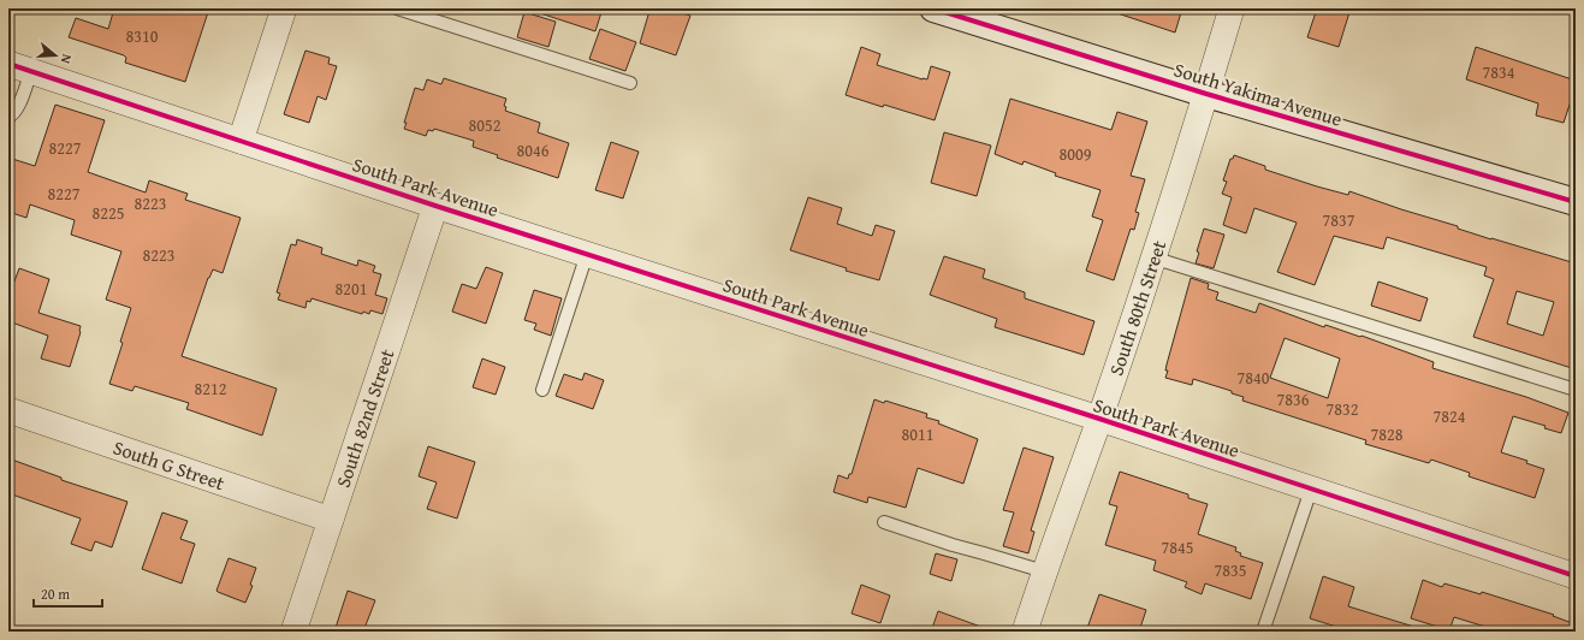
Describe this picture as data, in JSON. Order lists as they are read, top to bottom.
{
  "streets": {
    "main road": ["South Yakima Avenue"],
    "street": [
      "South Park Avenue",
      "South 80th Street",
      "South 82nd Street",
      "South G Street"
    ]
  },
  "crossings": [
    ["South Yakima Avenue", "South 80th Street"],
    ["South Park Avenue", "South 80th Street"],
    ["South Park Avenue", "South 82nd Street"],
    ["South 82nd Street", "South G Street"]
  ],
  "house_numbers": [
    "8310",
    "7834",
    "8052",
    "8227",
    "8046",
    "8009",
    "8227",
    "8223",
    "8225",
    "7837",
    "8223",
    "8201",
    "7840",
    "8212",
    "7836",
    "7832",
    "7824",
    "8011",
    "7828",
    "7845",
    "7835"
  ],
  "scale_bar": "20 m",
  "north": "right"
}
